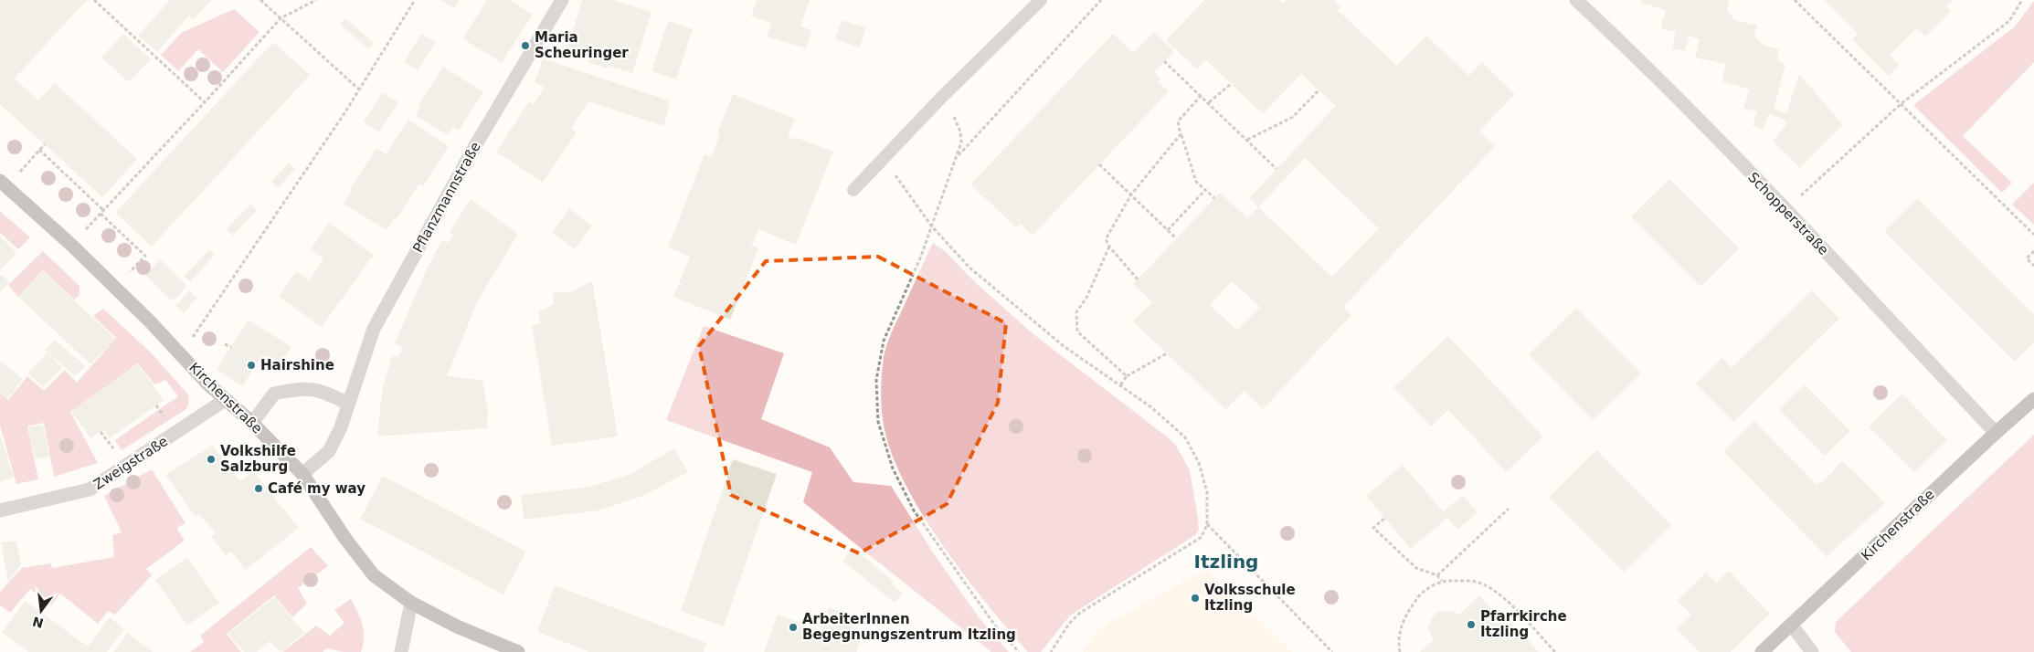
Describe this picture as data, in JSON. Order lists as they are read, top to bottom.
{
  "streets": {
    "street": [
      "Pflanzmannstraße",
      "Schopperstraße",
      "Kirchenstraße",
      "Zweigstraße"
    ]
  },
  "crossings": [
    ["Pflanzmannstraße", "Kirchenstraße"],
    ["Schopperstraße", "Kirchenstraße"],
    ["Kirchenstraße", "Zweigstraße"]
  ],
  "districts": ["Itzling"],
  "places": [
    "Maria Scheuringer",
    "Hairshine",
    "Volkshilfe Salzburg",
    "Café my way",
    "Volksschule Itzling",
    "Pfarrkirche Itzling",
    "ArbeiterInnen Begegnungszentrum Itzling"
  ],
  "north": "bottom"
}
